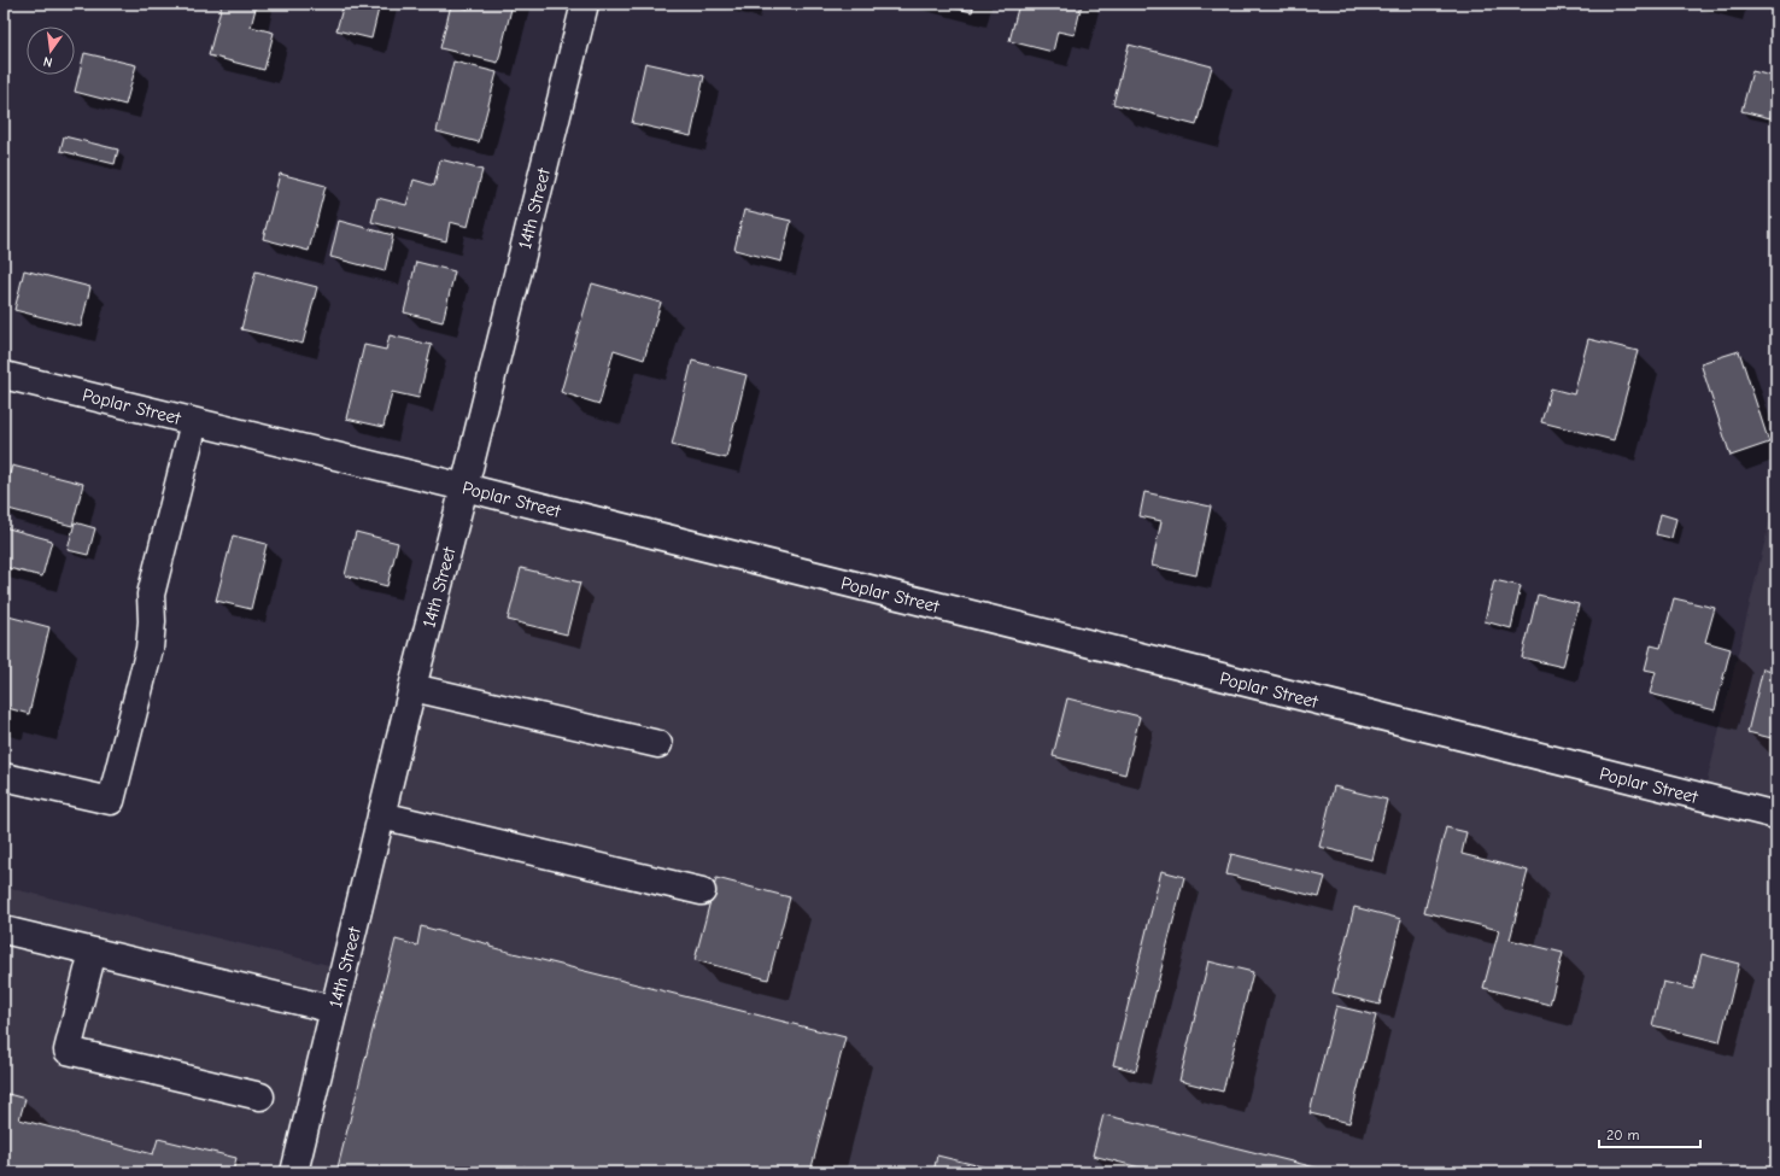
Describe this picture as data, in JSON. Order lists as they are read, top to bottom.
{
  "streets": {
    "street": ["14th Street", "Poplar Street"]
  },
  "crossings": [
    ["14th Street", "Poplar Street"]
  ],
  "scale_bar": "20 m",
  "north": "bottom"
}
